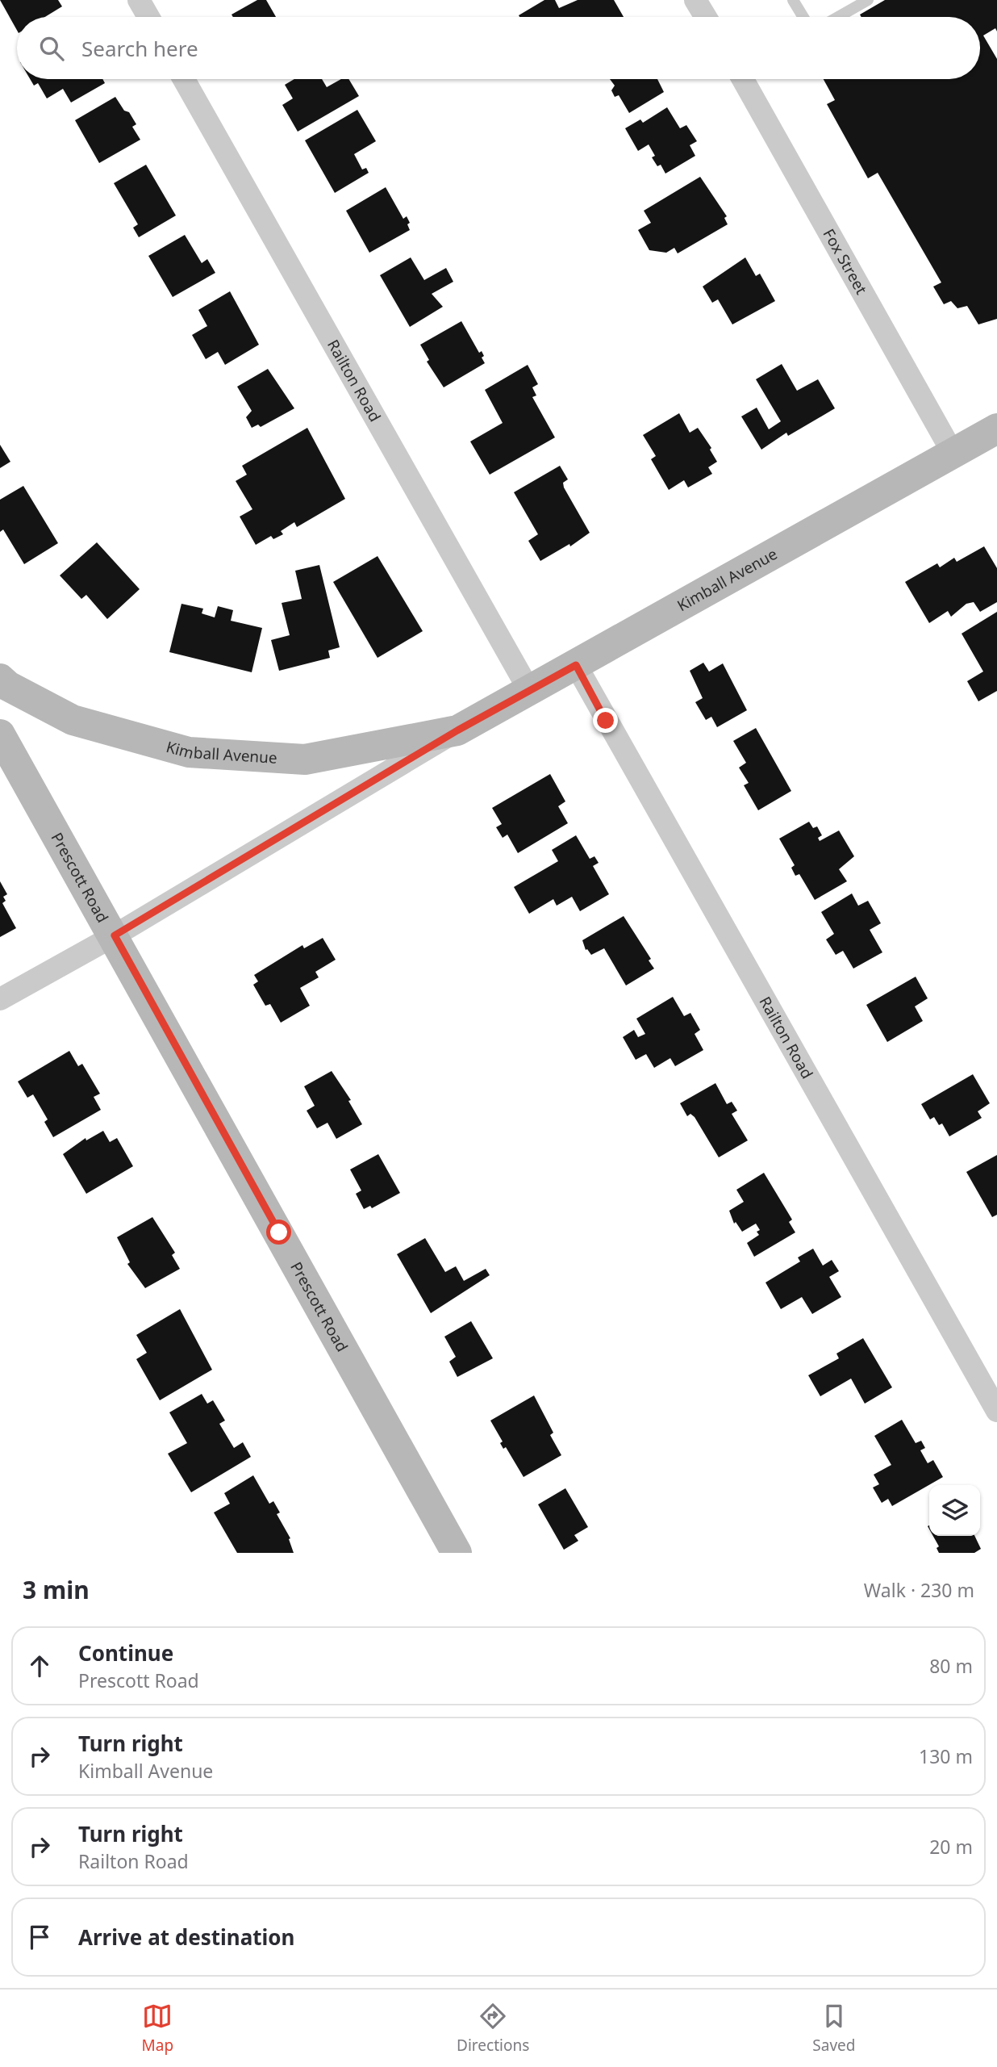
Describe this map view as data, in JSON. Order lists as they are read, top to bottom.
{
  "streets": {
    "main road": ["Kimball Avenue", "Prescott Road"],
    "street": ["Fox Street", "Railton Road"]
  },
  "crossings": [
    ["Fox Street", "Kimball Avenue"],
    ["Railton Road", "Kimball Avenue"],
    ["Kimball Avenue", "Prescott Road"]
  ],
  "page": {
    "search": "Search here",
    "heading": ["3 min", "Walk · 230 m"],
    "list": [
      ["Continue", "Prescott Road", "80 m"],
      ["Turn right", "Kimball Avenue", "130 m"],
      ["Turn right", "Railton Road", "20 m"],
      "Arrive at destination"
    ],
    "nav": ["Map", "Directions", "Saved"]
  }
}
